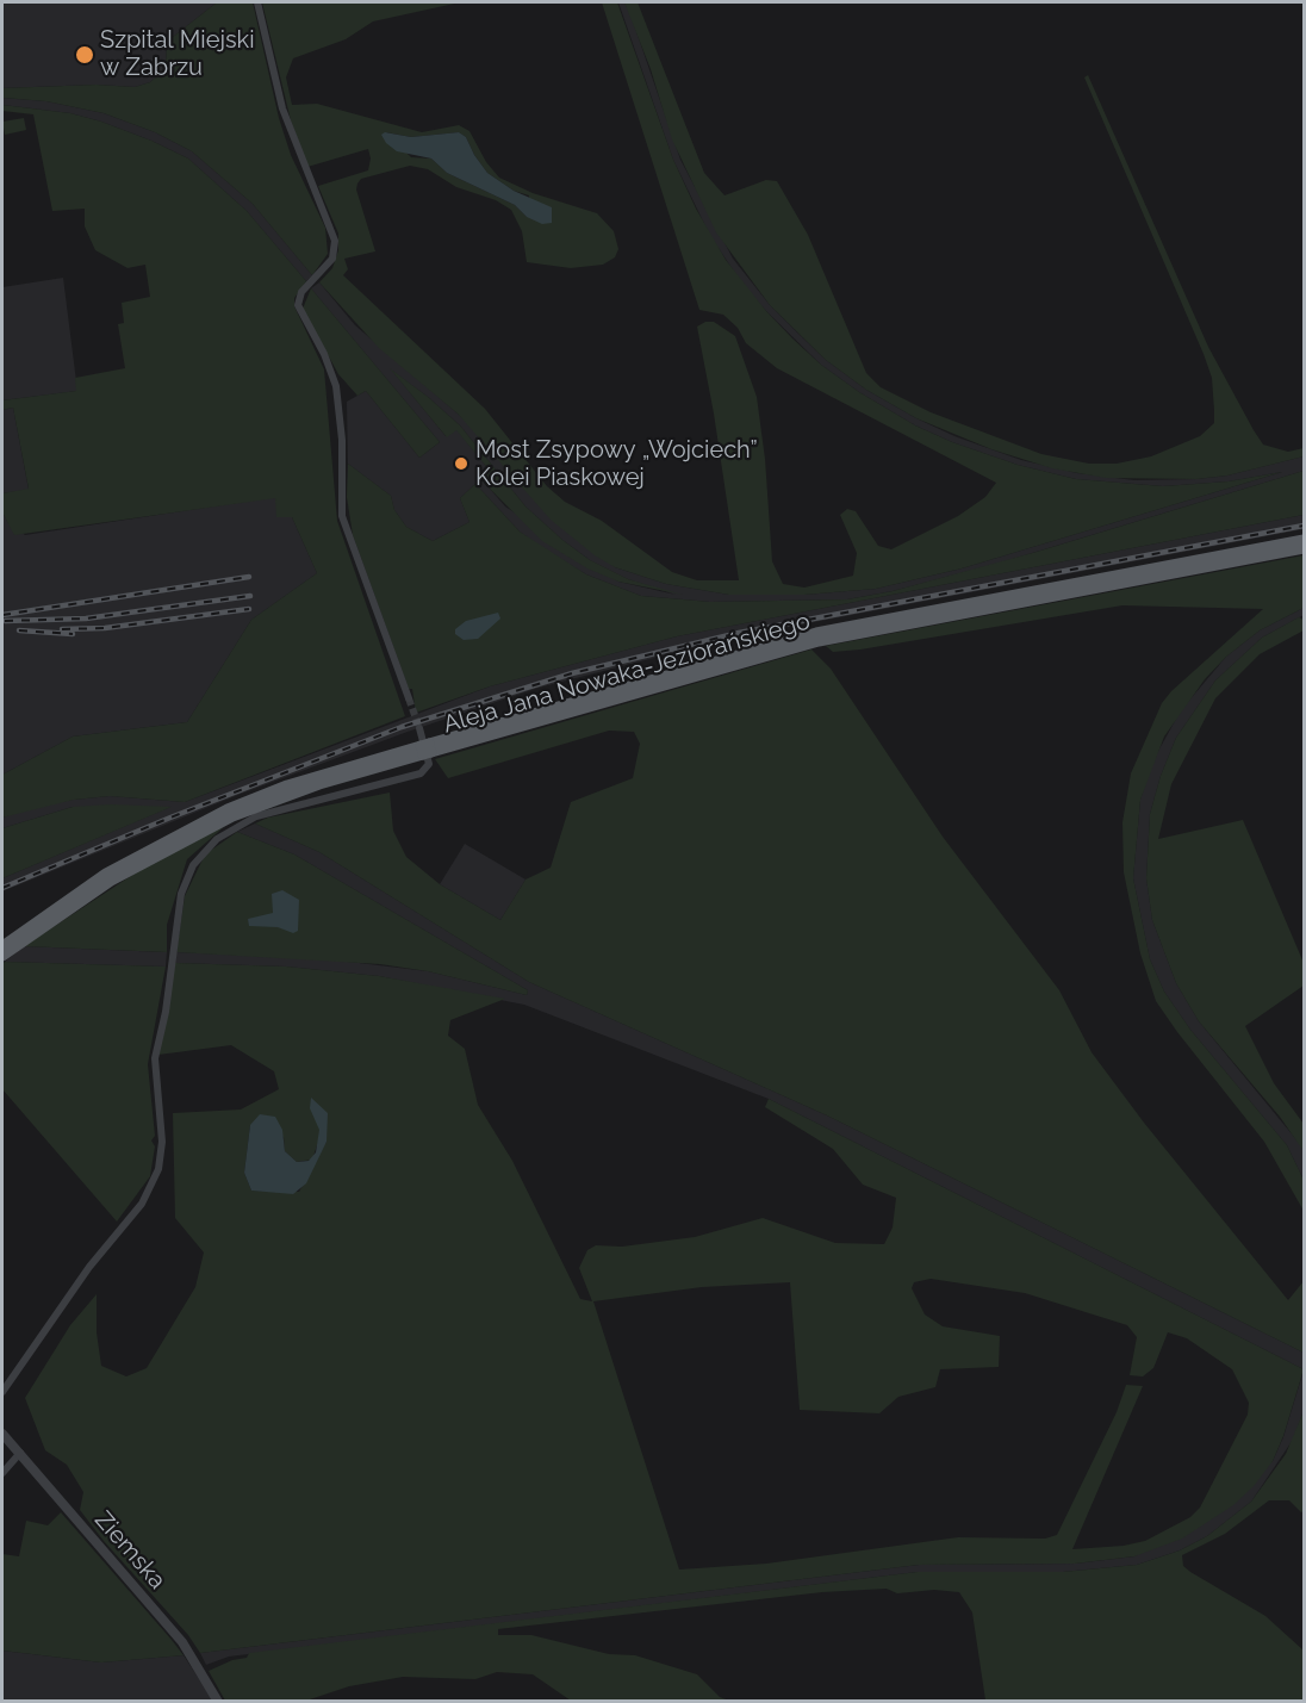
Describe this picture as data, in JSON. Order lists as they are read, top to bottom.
{
  "streets": {
    "main road": ["Aleja Jana Nowaka-Jeziorańskiego"],
    "street": ["Ziemska"]
  },
  "places": ["Szpital Miejski w Zabrzu", "Most Zsypowy „Wojciech” Kolei Piaskowej"]
}
